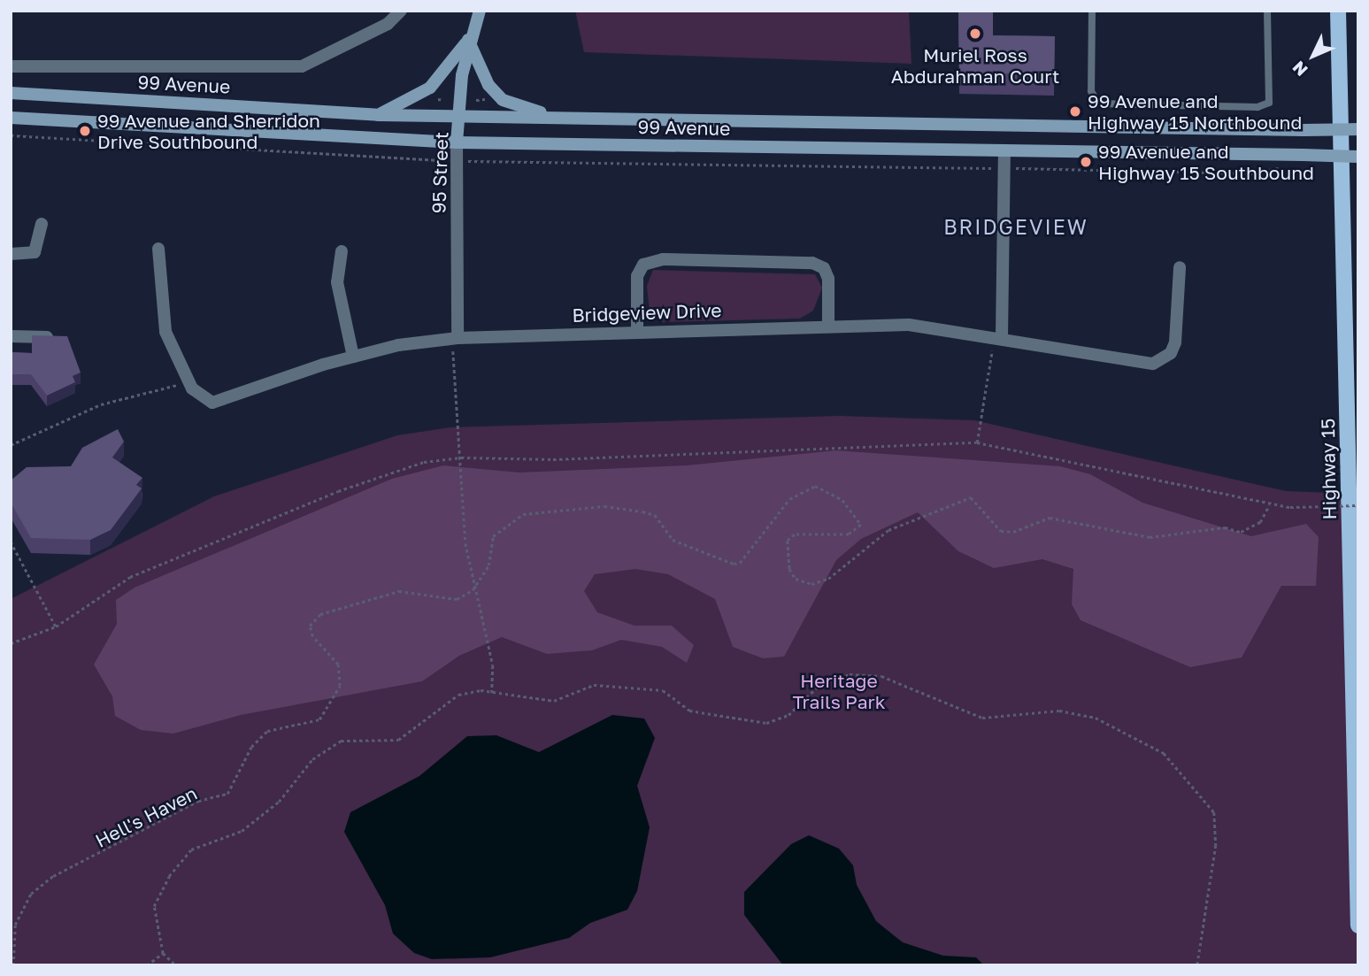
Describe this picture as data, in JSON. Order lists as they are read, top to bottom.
{
  "streets": {
    "main road": ["99 Avenue", "95 Street", "Highway 15"],
    "street": ["Bridgeview Drive"],
    "path": ["Hell's Haven"]
  },
  "crossings": [
    ["99 Avenue", "95 Street"],
    ["95 Street", "Bridgeview Drive"]
  ],
  "districts": ["BRIDGEVIEW"],
  "parks": ["Heritage Trails Park"],
  "places": [
    "Muriel Ross Abdurahman Court",
    "99 Avenue and Highway 15 Northbound",
    "99 Avenue and Sherridon Drive Southbound",
    "99 Avenue and Highway 15 Southbound"
  ],
  "north": "bottom left"
}
